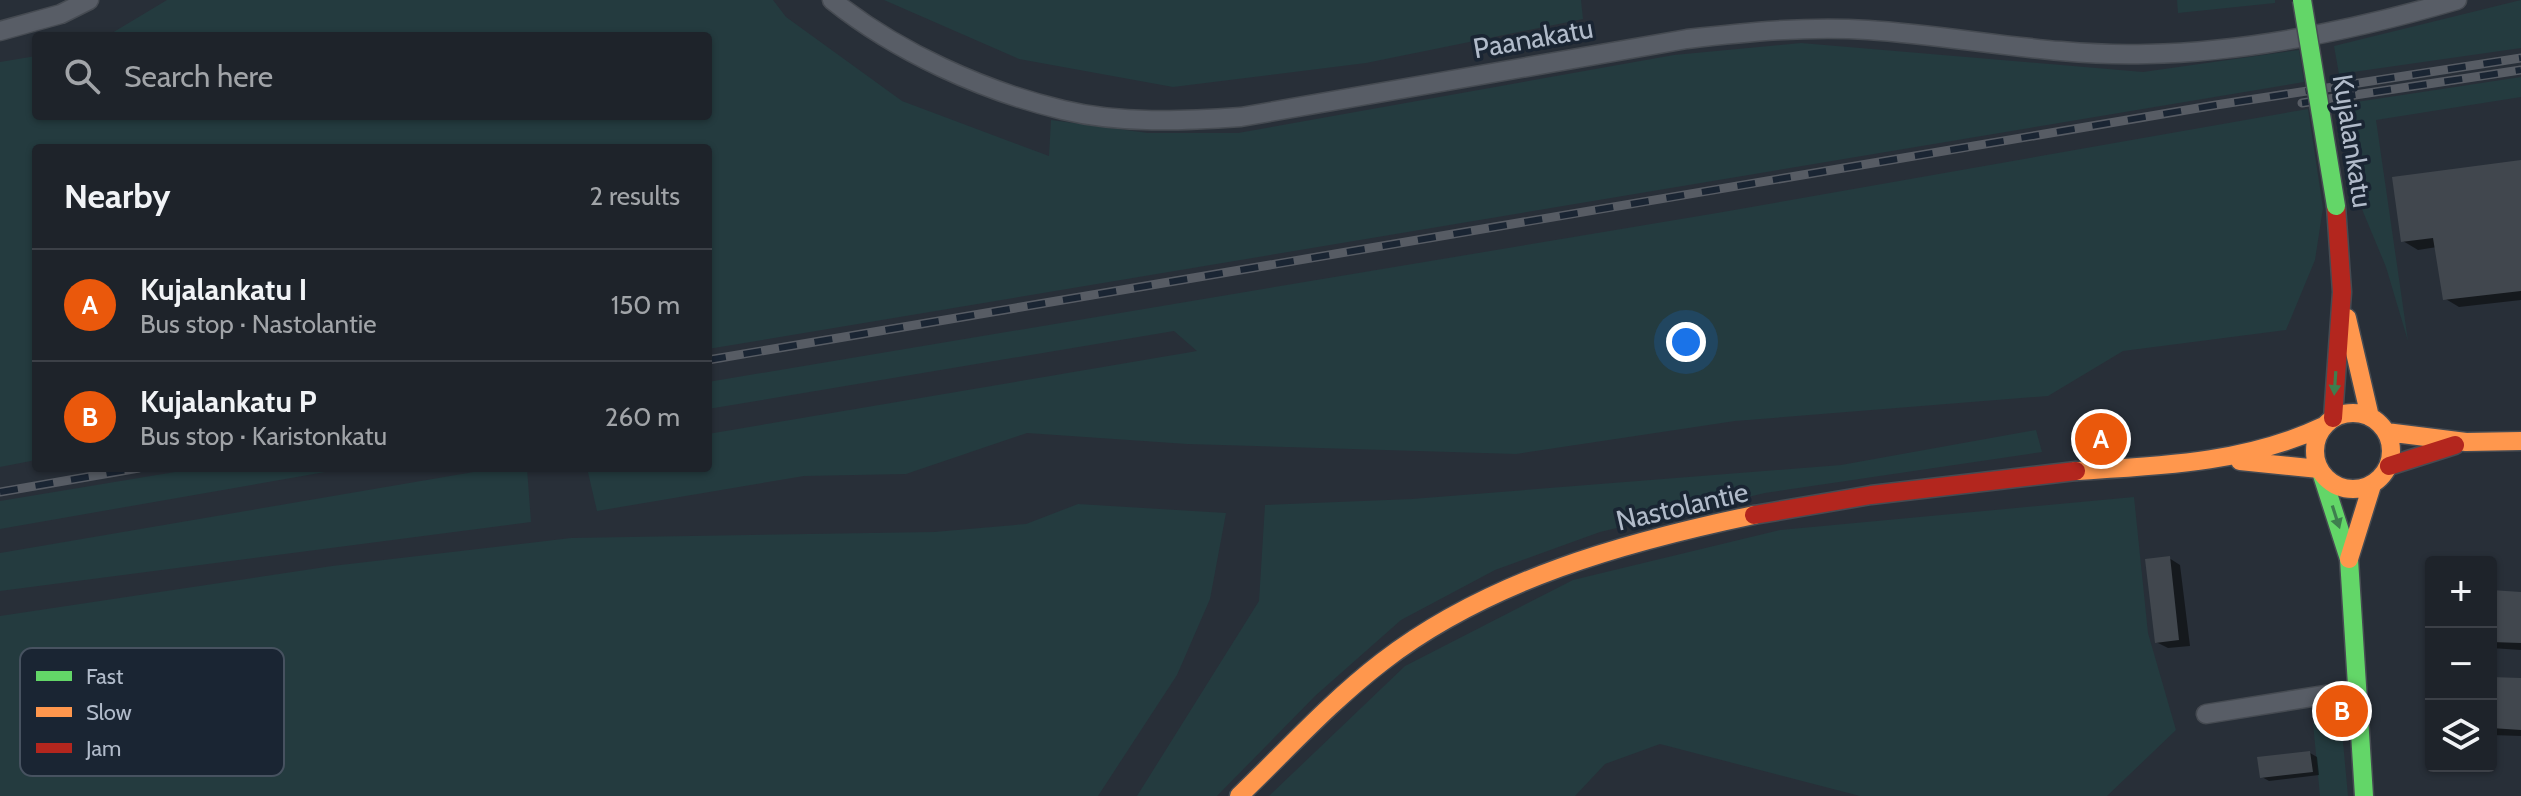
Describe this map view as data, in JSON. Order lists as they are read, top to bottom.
{
  "streets": {
    "main road": ["Kujalankatu", "Nastolantie"],
    "street": ["Paanakatu"]
  },
  "crossings": [
    ["Kujalankatu", "Nastolantie"]
  ],
  "legend": ["Fast", "Slow", "Jam"],
  "page": {
    "search": "Search here",
    "heading": ["Nearby", "2 results"],
    "list": [
      {
        "mark": "A",
        "name": "Kujalankatu I",
        "note": "Bus stop · Nastolantie",
        "value": "150 m"
      },
      {
        "mark": "B",
        "name": "Kujalankatu P",
        "note": "Bus stop · Karistonkatu",
        "value": "260 m"
      }
    ],
    "pins": ["A", "B"],
    "map_buttons": ["+", "−"]
  }
}
